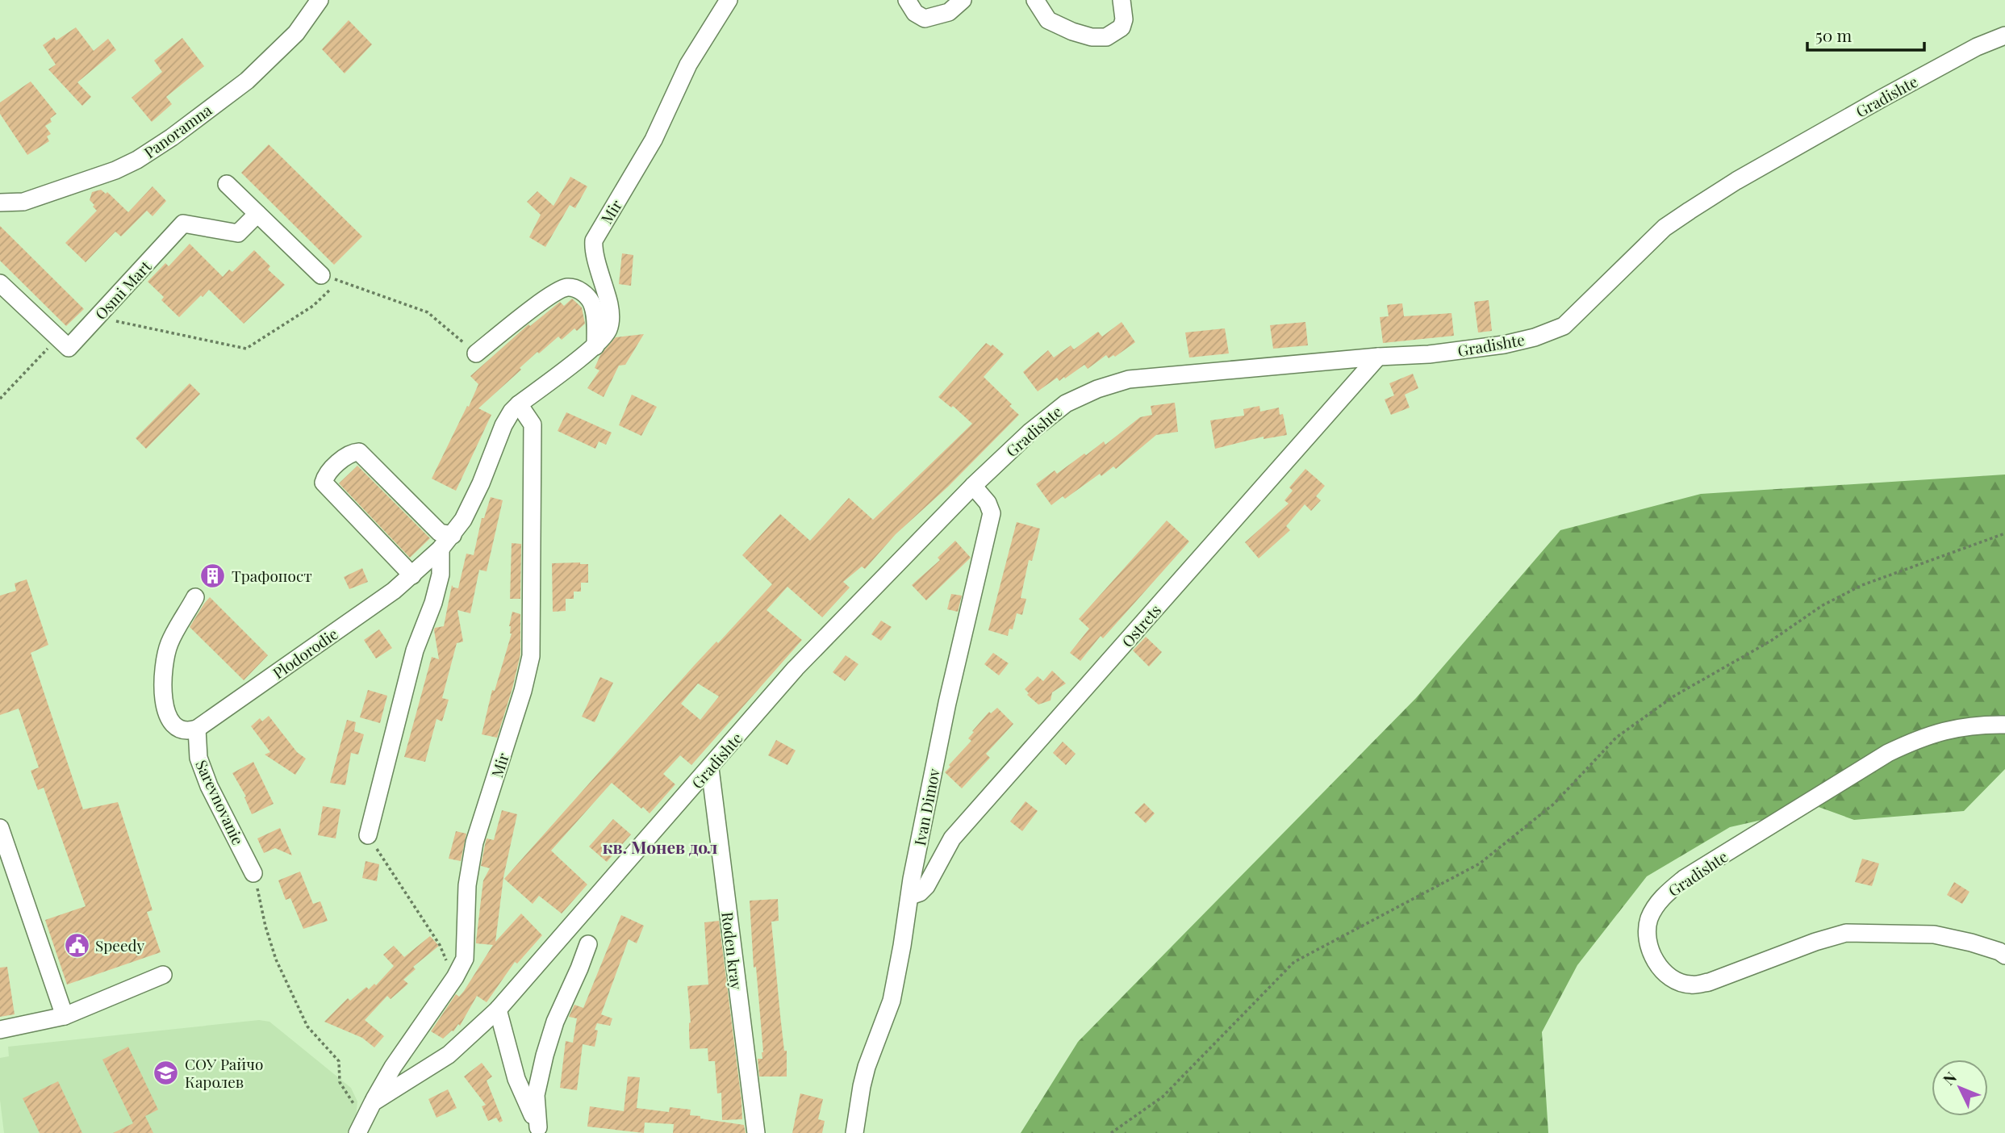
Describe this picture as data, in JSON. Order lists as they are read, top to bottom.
{
  "streets": {
    "street": [
      "Gradishte",
      "Panoramna",
      "Mir",
      "Osmi Mart",
      "Ostrets",
      "Plodorodie",
      "Sarevnovanie",
      "Ivan Dimov",
      "Roden kray"
    ]
  },
  "crossings": [
    ["Gradishte", "Mir"],
    ["Gradishte", "Ostrets"],
    ["Gradishte", "Ivan Dimov"],
    ["Gradishte", "Roden kray"],
    ["Mir", "Plodorodie"],
    ["Ostrets", "Ivan Dimov"],
    ["Plodorodie", "Sarevnovanie"]
  ],
  "districts": ["кв. Монев дол"],
  "places": {
    "building": ["Трафопост"],
    "public building": ["Speedy"],
    "school or university": ["СОУ Райчо Каролев"]
  },
  "scale_bar": "50 m",
  "north": "top left"
}
